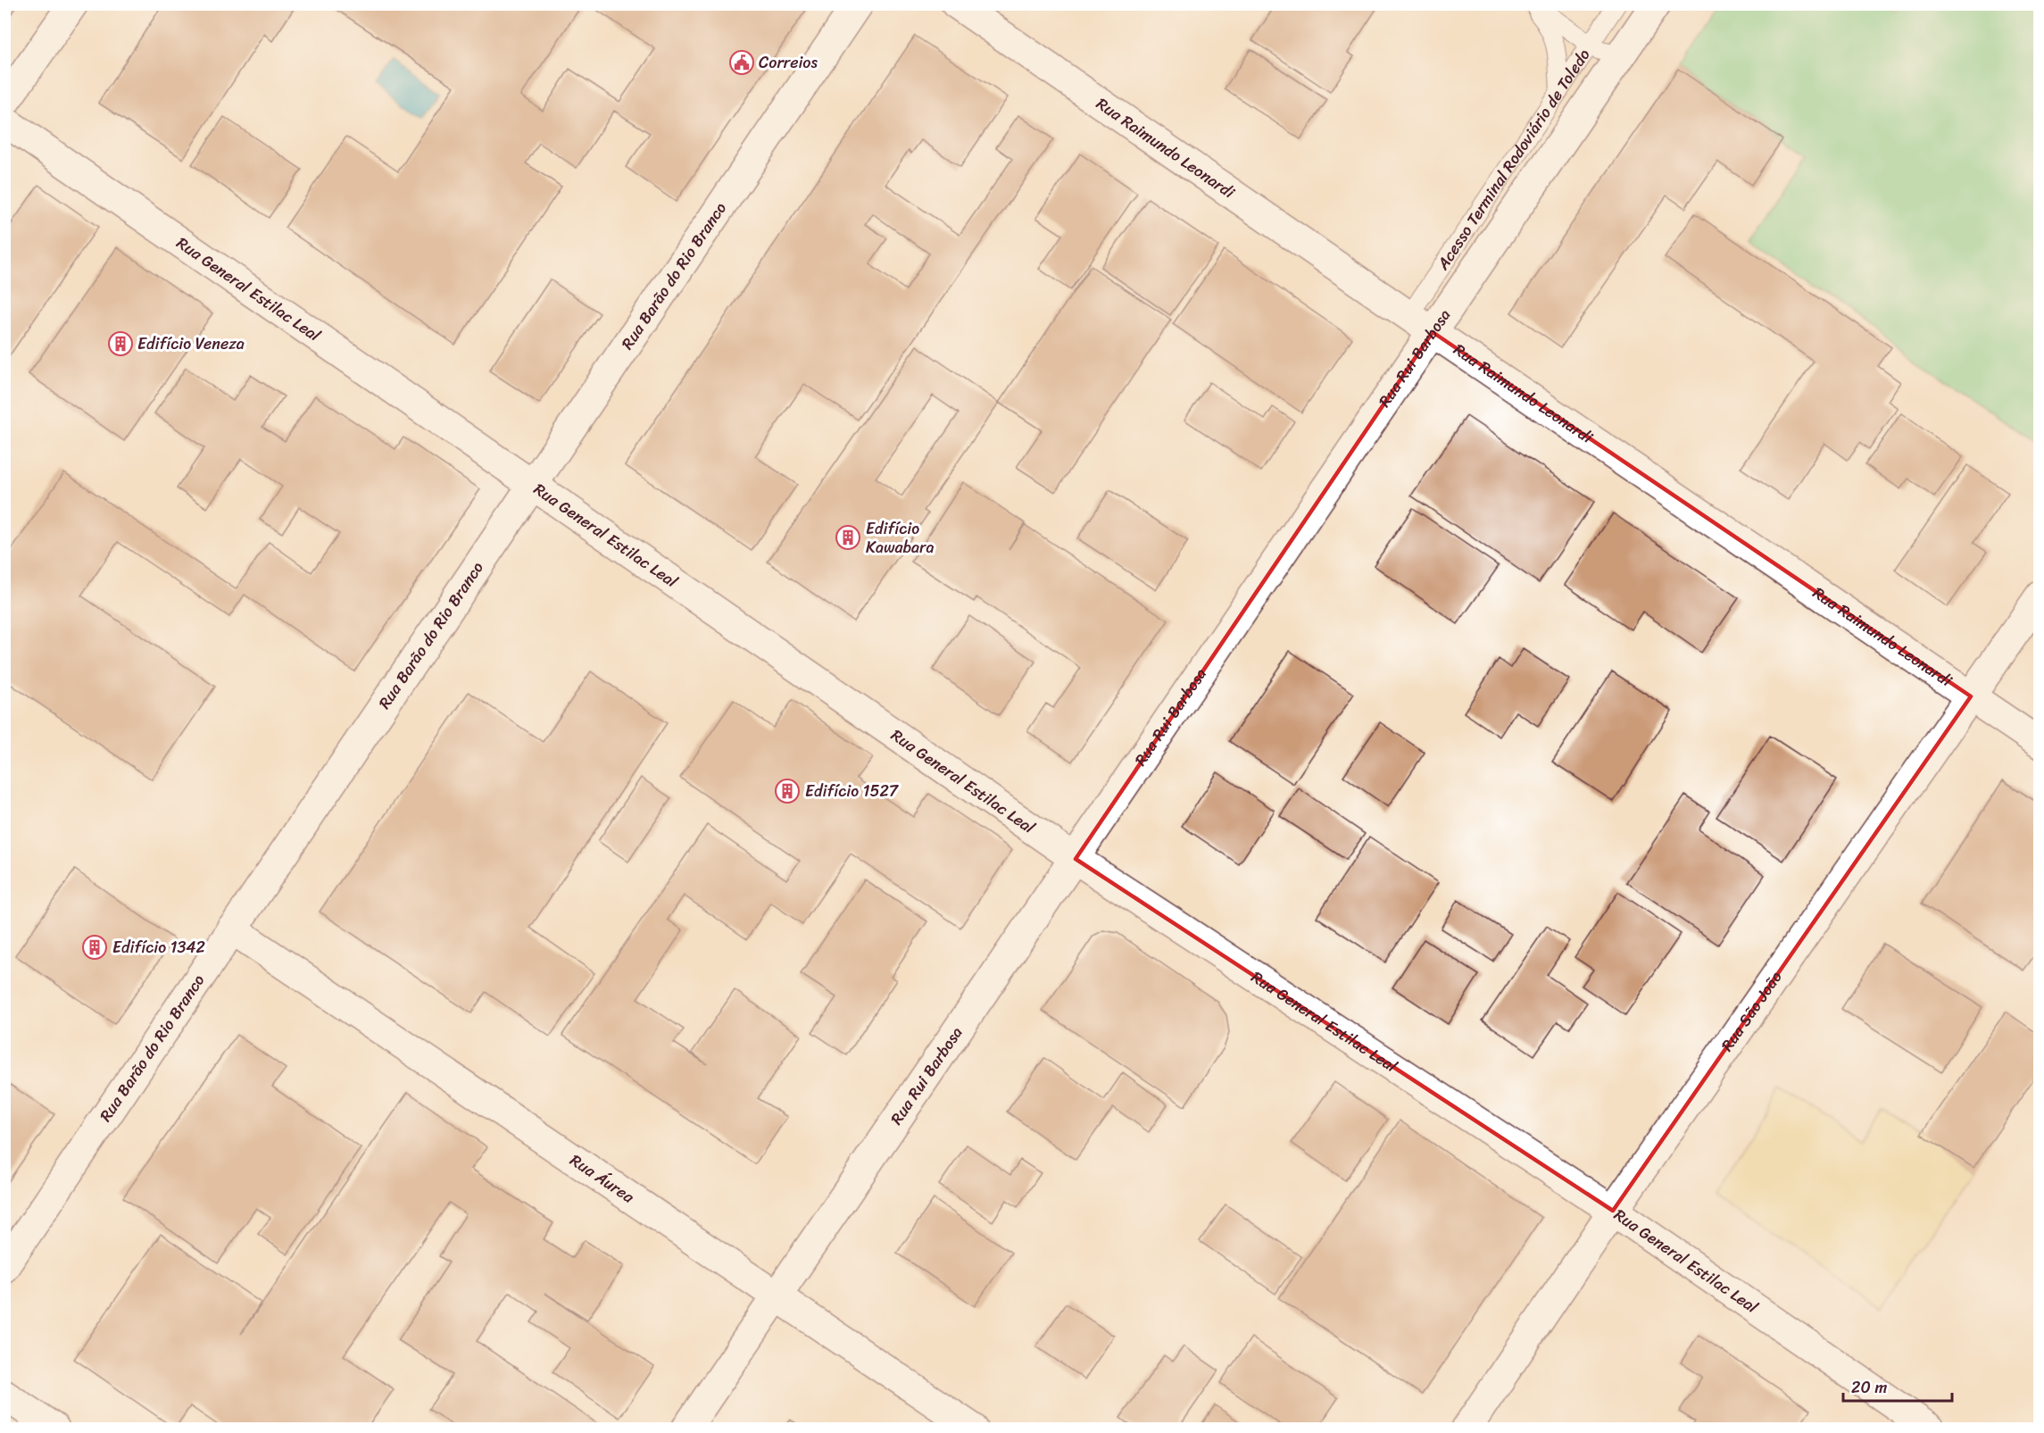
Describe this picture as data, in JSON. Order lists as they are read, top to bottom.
{
  "streets": {
    "street": [
      "Rua Raimundo Leonardi",
      "Rua Barão do Rio Branco",
      "Rua General Estilac Leal",
      "Rua Rui Barbosa",
      "Rua São João",
      "Rua Áurea"
    ],
    "lane": ["Acesso Terminal Rodoviário de Toledo"]
  },
  "crossings": [
    ["Rua Raimundo Leonardi", "Acesso Terminal Rodoviário de Toledo"],
    ["Rua Raimundo Leonardi", "Rua Rui Barbosa"],
    ["Rua Raimundo Leonardi", "Rua São João"],
    ["Acesso Terminal Rodoviário de Toledo", "Rua Rui Barbosa"],
    ["Rua Barão do Rio Branco", "Rua General Estilac Leal"],
    ["Rua Barão do Rio Branco", "Rua Áurea"],
    ["Rua General Estilac Leal", "Rua Rui Barbosa"],
    ["Rua General Estilac Leal", "Rua São João"],
    ["Rua Rui Barbosa", "Rua Áurea"]
  ],
  "places": {
    "public building": ["Correios"],
    "building": [
      "Edifício Veneza",
      "Edifício Kawabara",
      "Edifício 1527",
      "Edifício 1342"
    ]
  },
  "scale_bar": "20 m"
}
